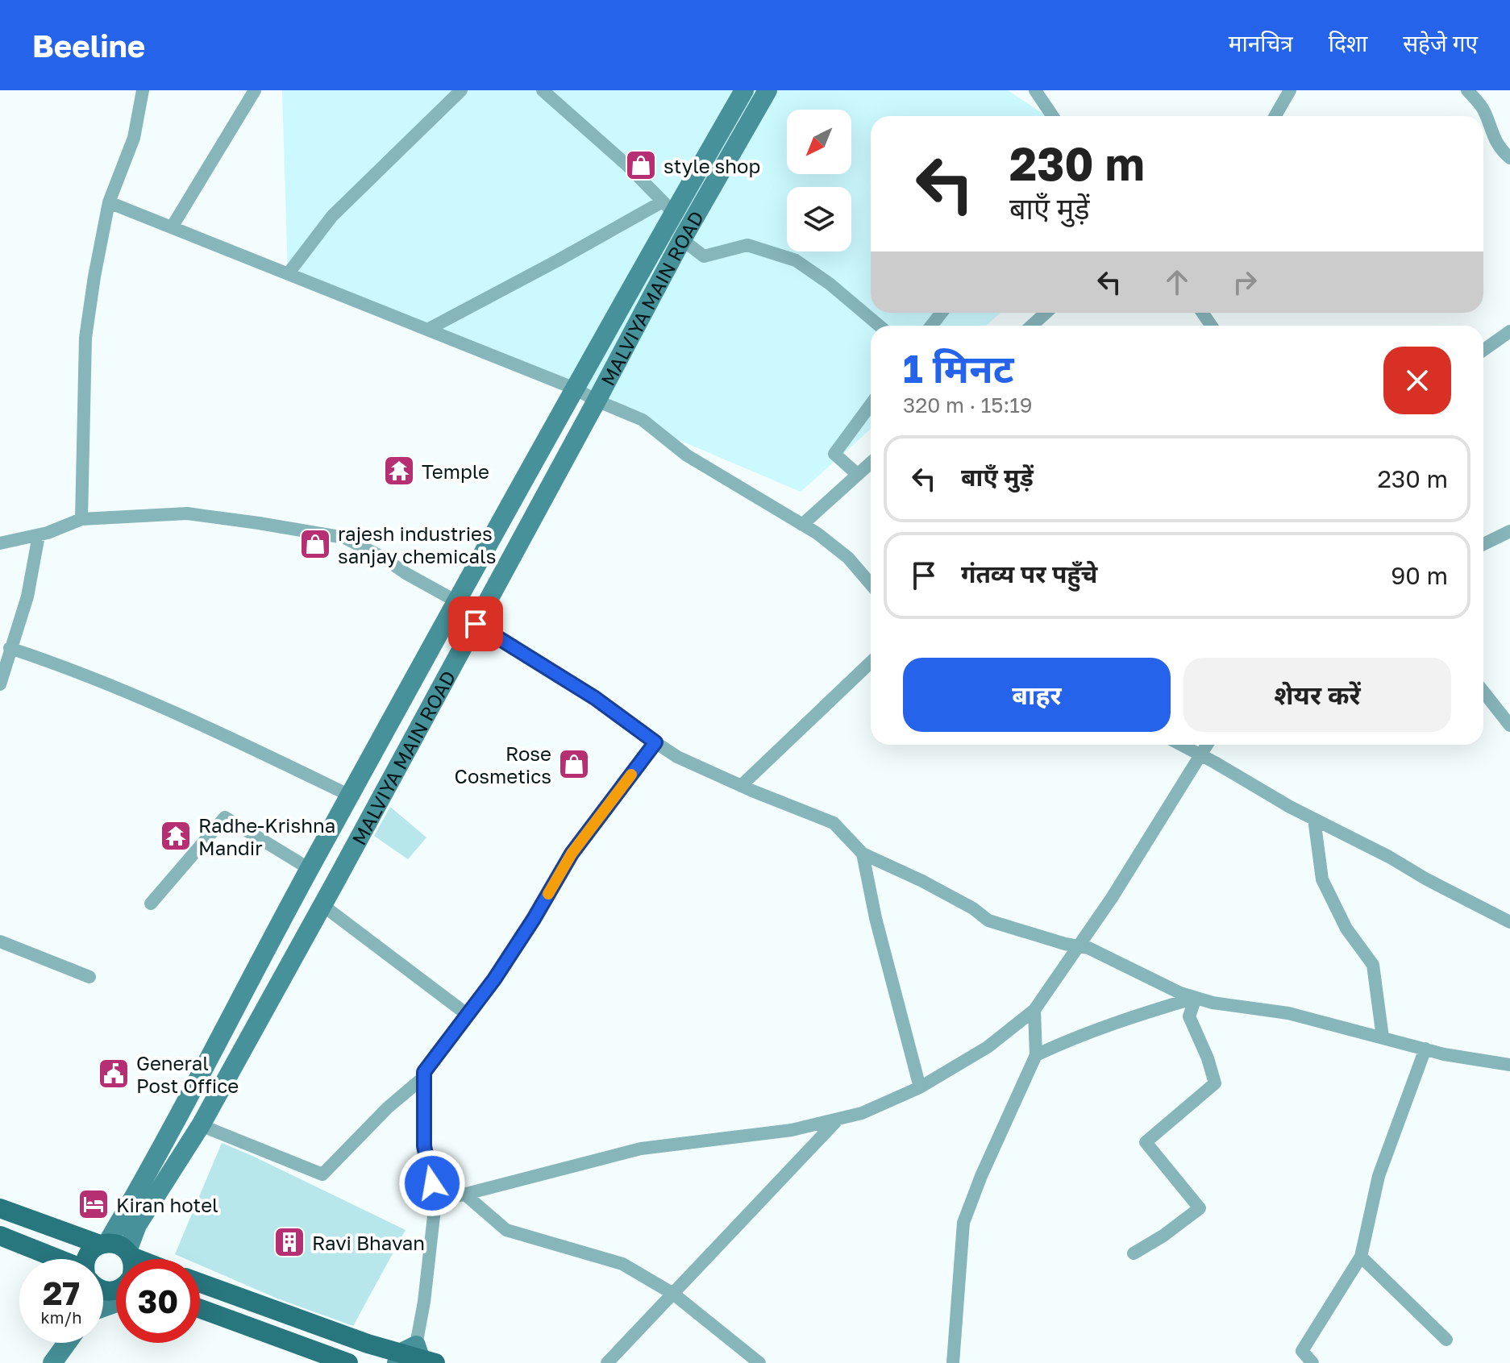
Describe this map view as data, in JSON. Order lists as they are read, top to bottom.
{
  "streets": {
    "street": ["MALVIYA MAIN ROAD"]
  },
  "places": {
    "shop": ["style shop", "rajesh industries sanjay chemicals", "Rose Cosmetics"],
    "temple": ["Temple", "Radhe-Krishna Mandir"],
    "public building": ["General Post Office"],
    "hotel": ["Kiran hotel"],
    "building": ["Ravi Bhavan"]
  },
  "north": "bottom left",
  "page": {
    "header": "Beeline",
    "nav": ["मानचित्र", "दिशा", "सहेजे गए"],
    "turn": ["230 m", "बाएँ मुड़ें"],
    "heading": ["1 मिनट", "320 m · 15:19"],
    "list": [
      {
        "name": "बाएँ मुड़ें",
        "value": "230 m"
      },
      {
        "name": "गंतव्य पर पहुँचे",
        "value": "90 m"
      }
    ],
    "buttons": ["बाहर", "शेयर करें"],
    "speed": "27 km/h",
    "limit": "30"
  }
}
